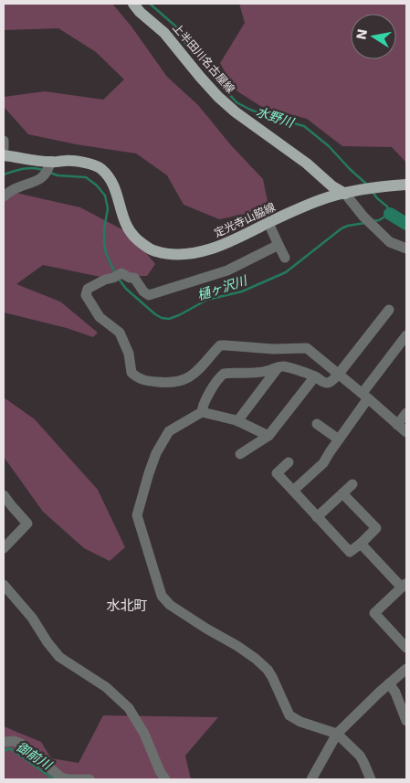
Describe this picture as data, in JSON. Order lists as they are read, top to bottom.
{
  "streets": {
    "main road": ["上半田川名古屋線", "定光寺山脇線"]
  },
  "crossings": [
    ["上半田川名古屋線", "定光寺山脇線"]
  ],
  "districts": ["水北町"],
  "water": ["水野川", "樋ヶ沢川", "御前川"],
  "north": "left"
}
